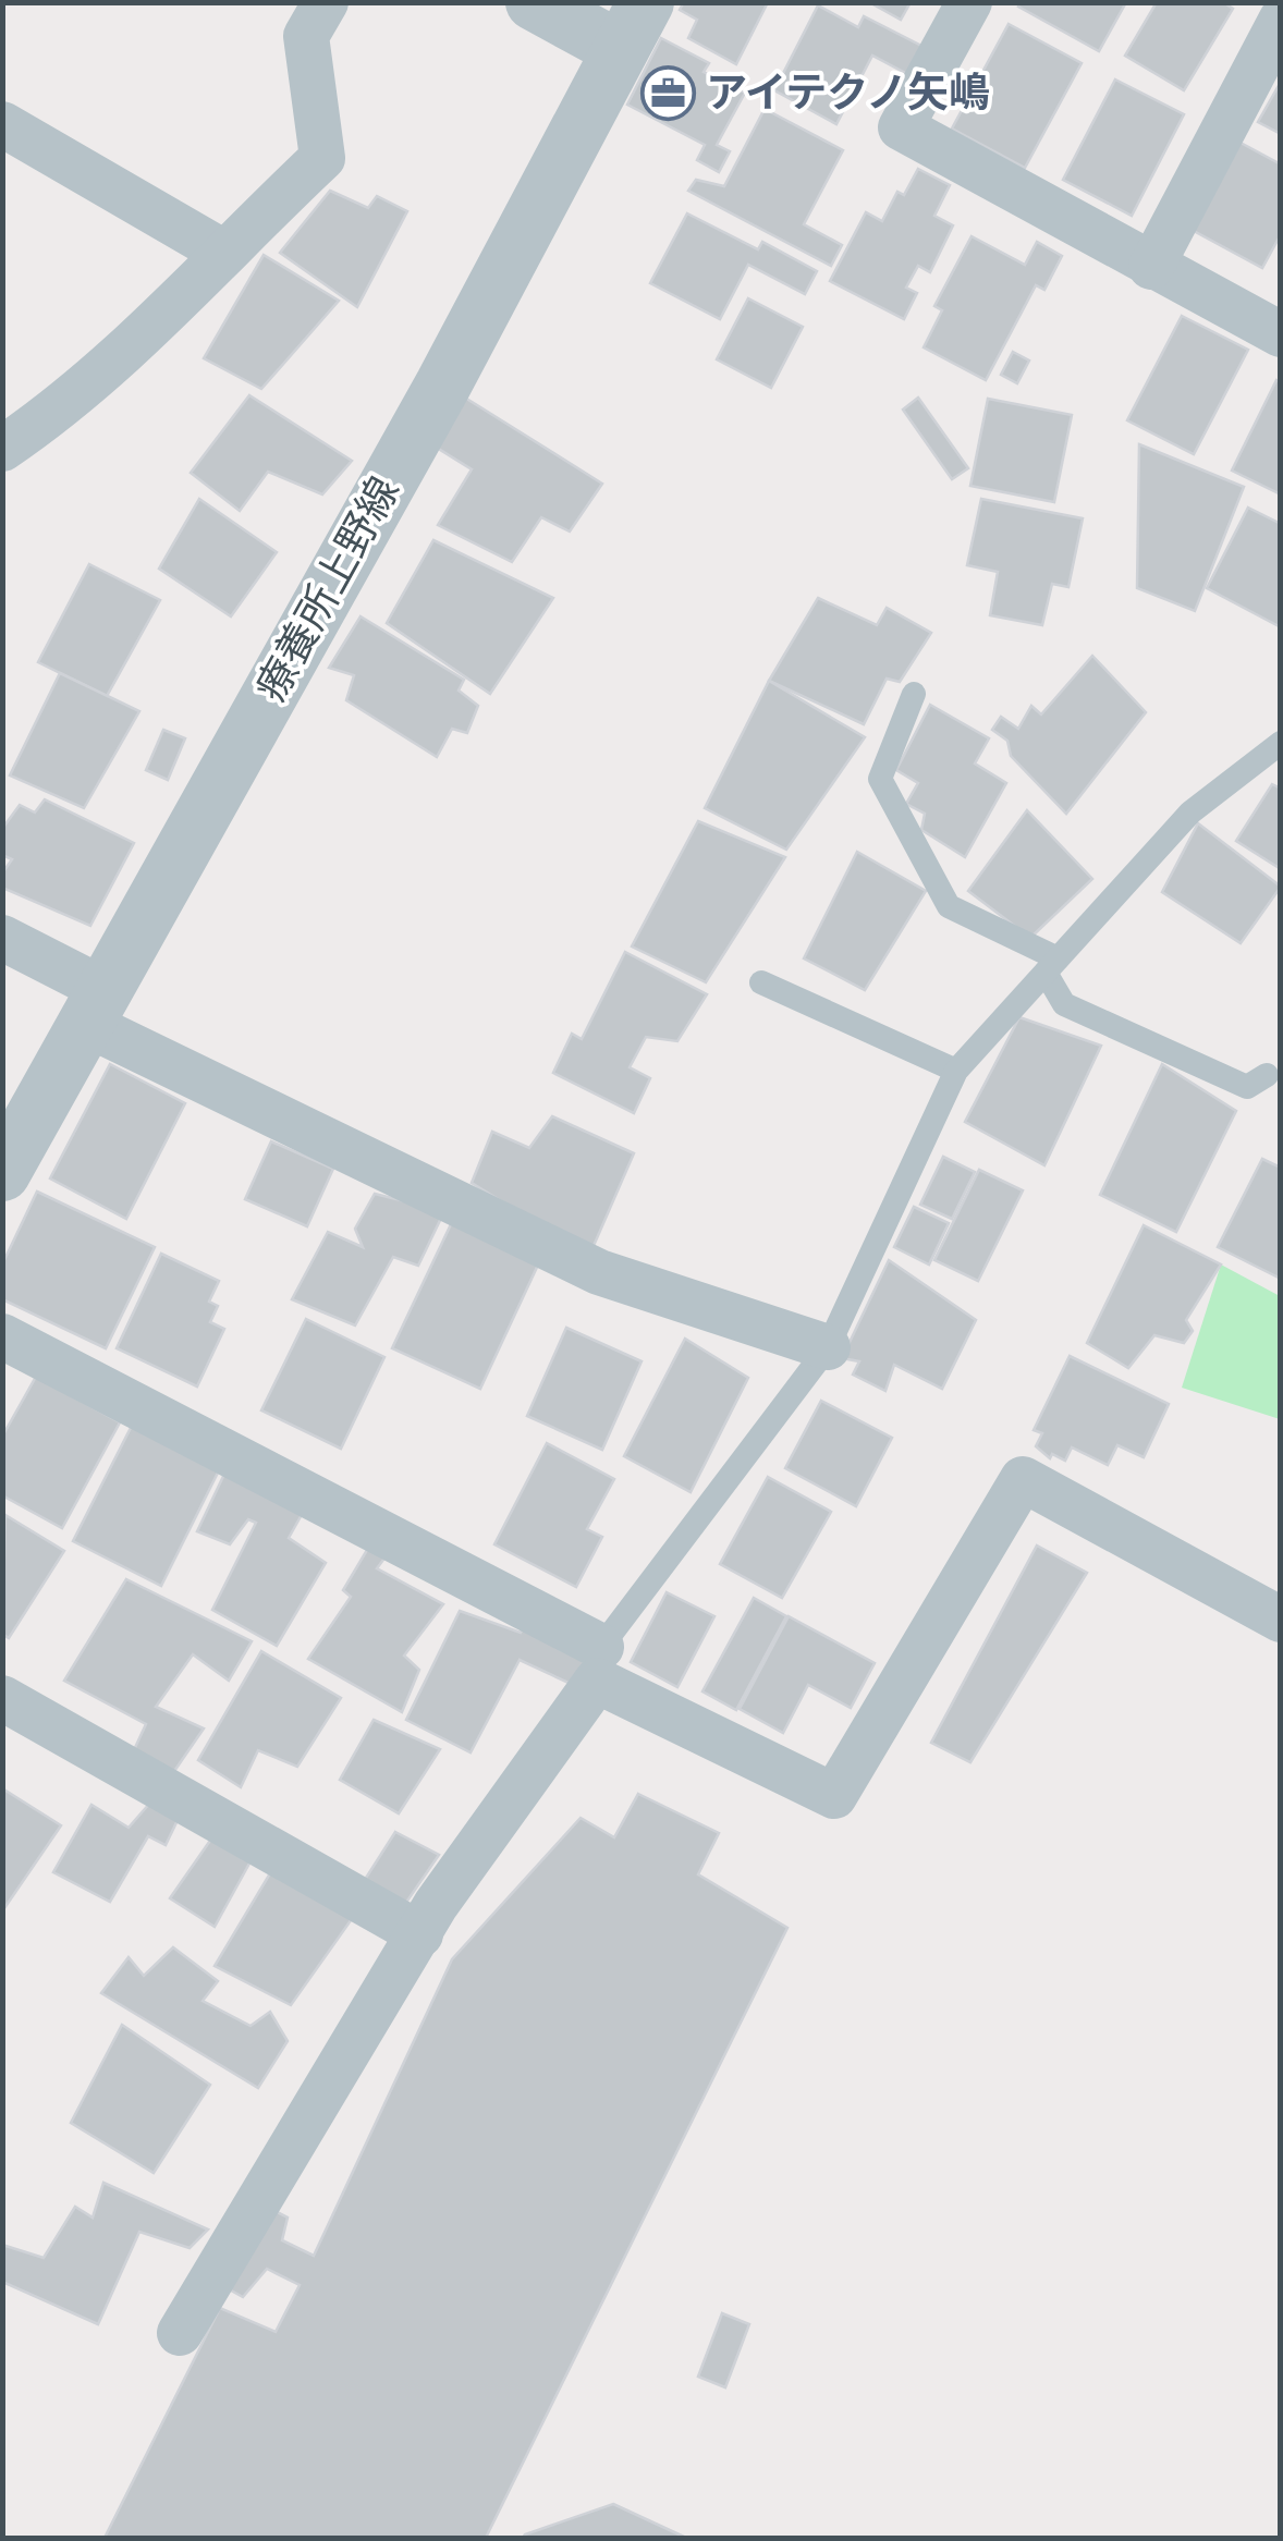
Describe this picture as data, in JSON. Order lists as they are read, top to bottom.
{
  "streets": {
    "street": ["療養所上野線"]
  },
  "places": {
    "office": ["アイテクノ矢嶋"]
  }
}
